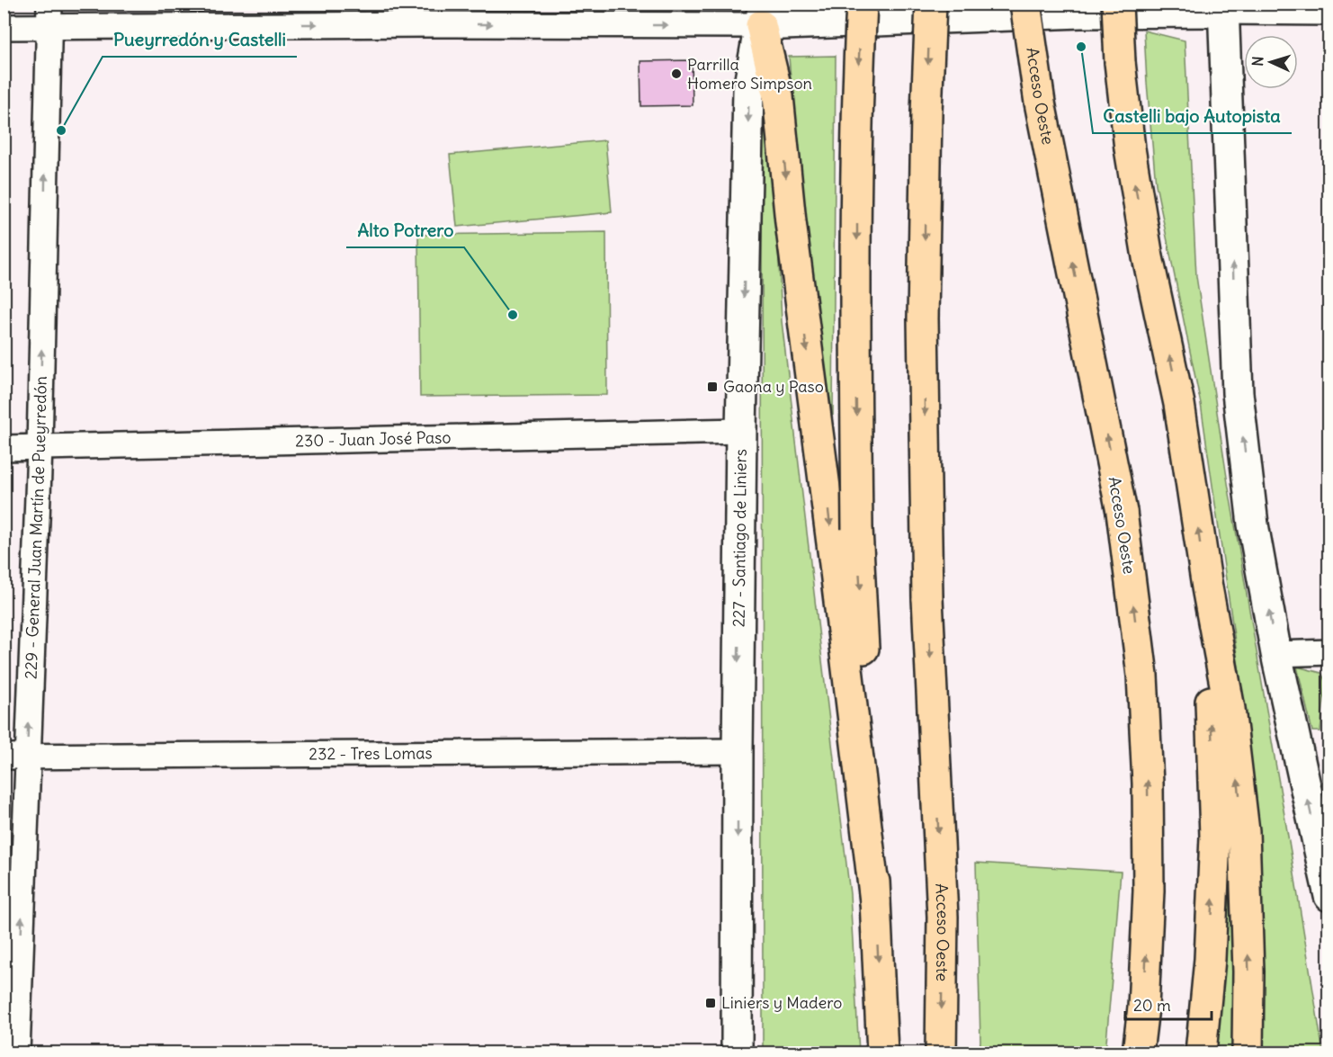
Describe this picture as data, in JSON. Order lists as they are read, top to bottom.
{
  "streets": {
    "highway": ["Acceso Oeste"],
    "main road": ["227 - Santiago de Liniers"],
    "street": ["230 - Juan José Paso", "229 - General Juan Martín de Pueyrredón", "232 - Tres Lomas"]
  },
  "crossings": [
    ["230 - Juan José Paso", "229 - General Juan Martín de Pueyrredón"],
    ["230 - Juan José Paso", "227 - Santiago de Liniers"],
    ["229 - General Juan Martín de Pueyrredón", "232 - Tres Lomas"],
    ["227 - Santiago de Liniers", "232 - Tres Lomas"]
  ],
  "one_way": ["229 - General Juan Martín de Pueyrredón", "227 - Santiago de Liniers"],
  "places": {
    "other": [
      "Castelli bajo Autopista",
      "Parrilla Homero Simpson",
      "Pueyrredón y Castelli",
      "Alto Potrero"
    ],
    "transit": ["Gaona y Paso", "Liniers y Madero"]
  },
  "scale_bar": "20 m",
  "north": "left"
}
